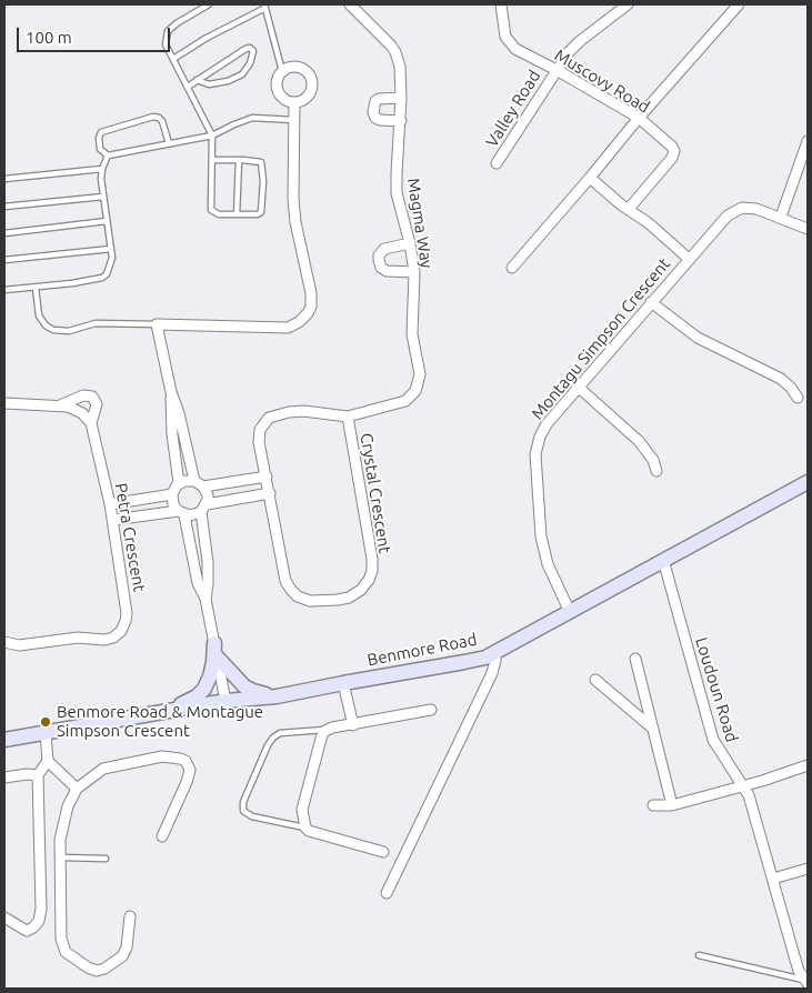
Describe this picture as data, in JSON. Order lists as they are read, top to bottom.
{
  "streets": {
    "street": [
      "Muscovy Road",
      "Valley Road",
      "Magma Way",
      "Montagu Simpson Crescent",
      "Crystal Crescent",
      "Petra Crescent",
      "Benmore Road",
      "Loudoun Road"
    ]
  },
  "crossings": [
    ["Muscovy Road", "Valley Road"],
    ["Magma Way", "Crystal Crescent"],
    ["Montagu Simpson Crescent", "Benmore Road"],
    ["Benmore Road", "Loudoun Road"]
  ],
  "places": ["Benmore Road & Montague Simpson Crescent"],
  "scale_bar": "100 m"
}
